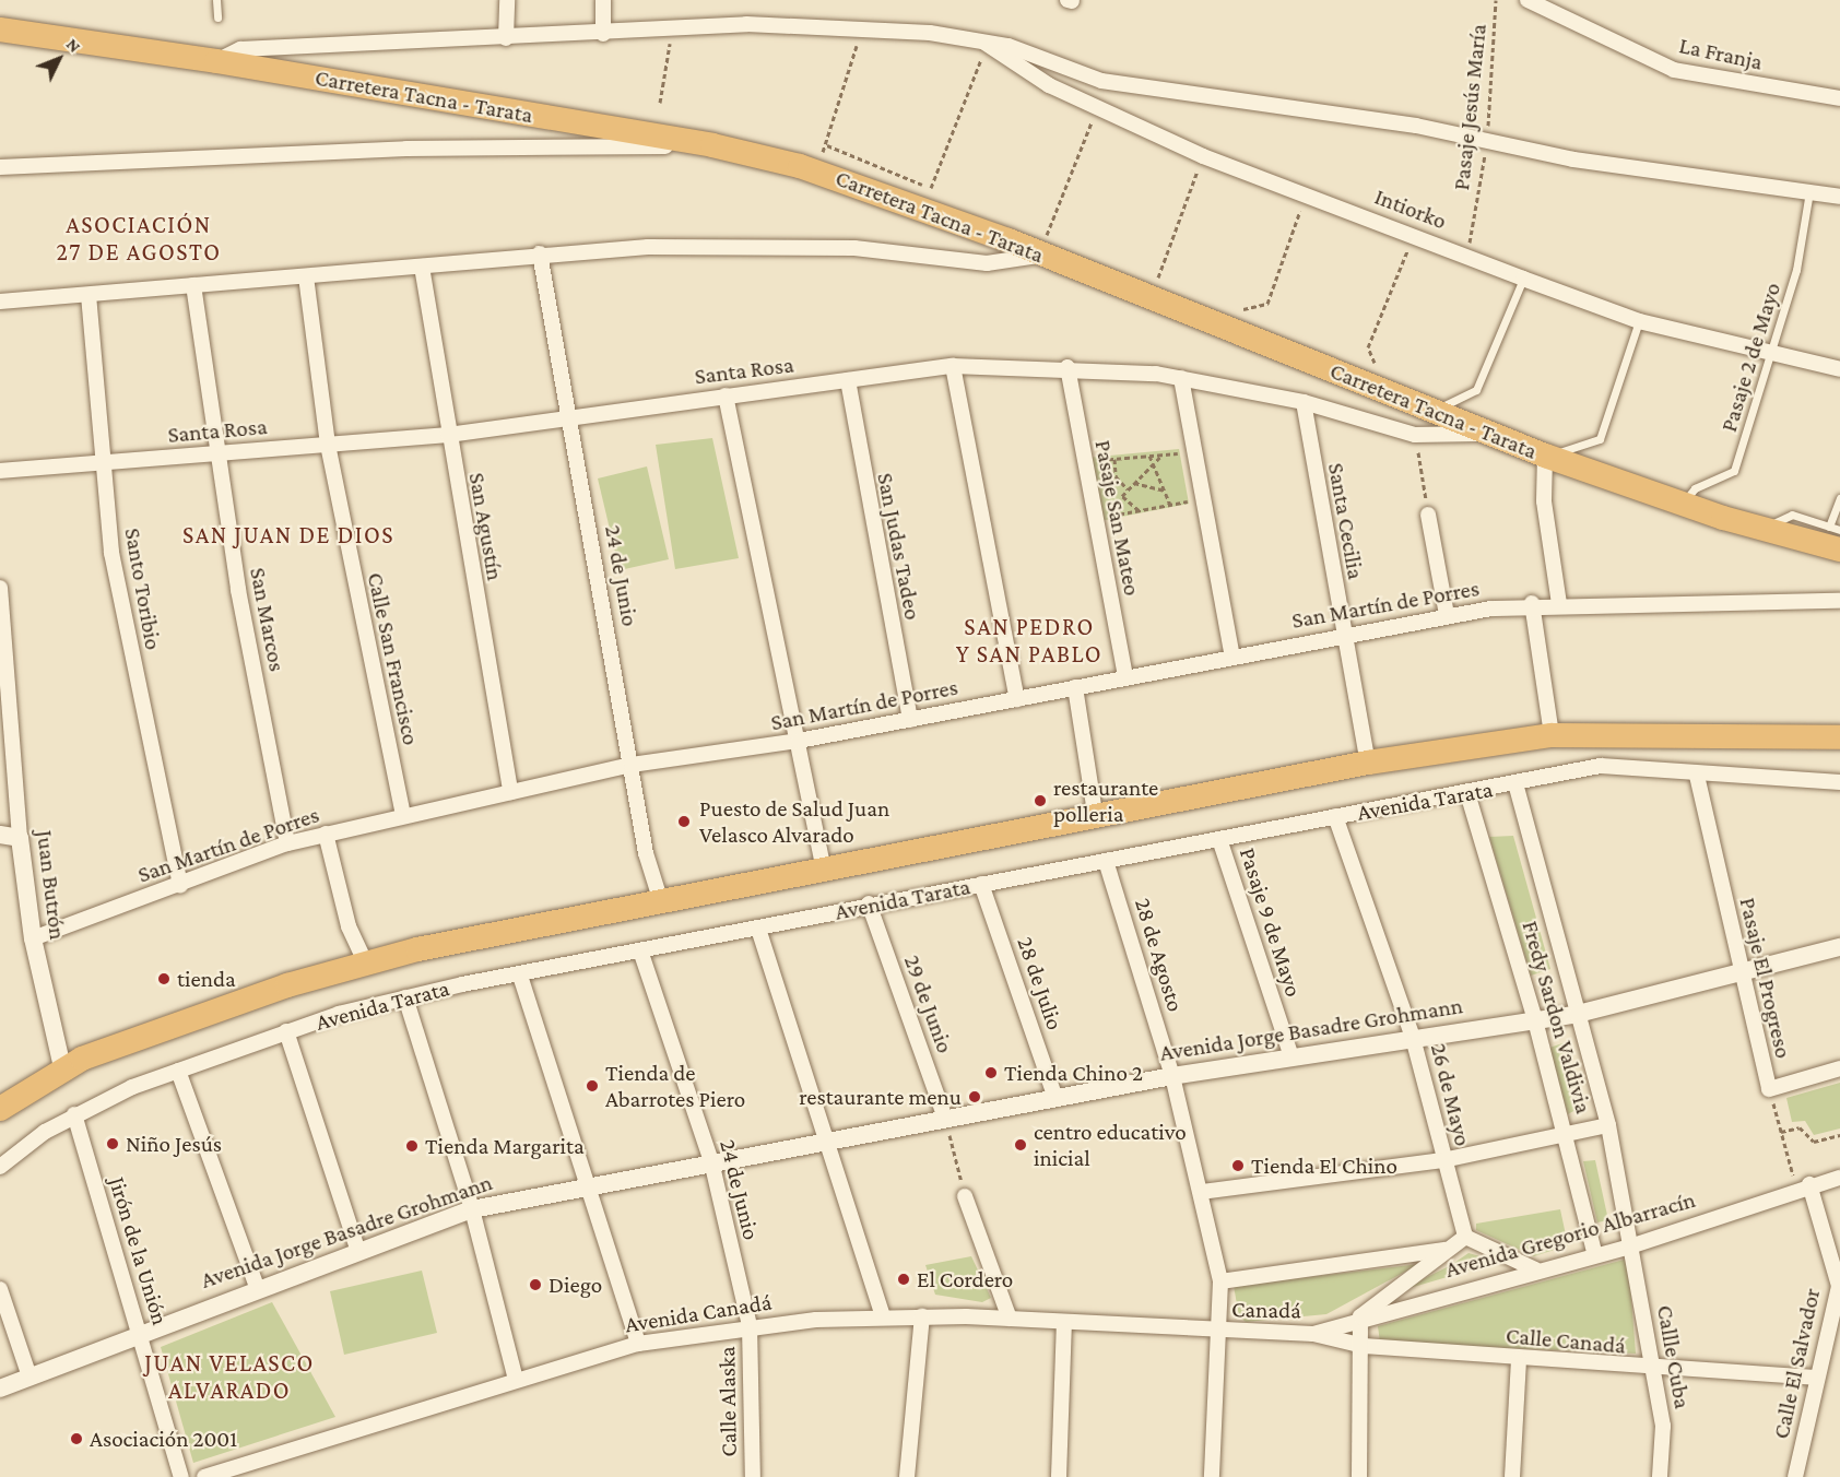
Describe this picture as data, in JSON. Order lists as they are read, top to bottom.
{
  "streets": {
    "highway": ["Carretera Tacna - Tarata", "Avenida Tarata"],
    "street": [
      "La Franja",
      "Intiorko",
      "Santa Rosa",
      "Pasaje San Mateo",
      "Santa Cecilia",
      "San Agustín",
      "San Judas Tadeo",
      "24 de Junio",
      "Santo Toribio",
      "San Martín de Porres",
      "San Marcos",
      "Calle San Francisco",
      "Juan Butrón",
      "Pasaje 9 de Mayo",
      "28 de Agosto",
      "Pasaje El Progreso",
      "28 de Julio",
      "29 de Junio",
      "Fredy Sardon Valdivia",
      "Avenida Jorge Basadre Grohmann",
      "26 de Mayo",
      "Avenida Gregorio Albarracín",
      "Jirón de la Unión",
      "Canadá",
      "Avenida Canadá",
      "Calle Canadá",
      "Callle Cuba",
      "Calle El Salvador",
      "Calle Alaska"
    ],
    "lane": ["Pasaje 2 de Mayo"],
    "path": ["Pasaje Jesús María"]
  },
  "crossings": [
    ["Carretera Tacna - Tarata", "Pasaje 2 de Mayo"],
    ["Carretera Tacna - Tarata", "Santa Rosa"],
    ["Pasaje Jesús María", "Intiorko"],
    ["Intiorko", "Pasaje 2 de Mayo"],
    ["Santa Rosa", "Pasaje San Mateo"],
    ["Santa Rosa", "Santa Cecilia"],
    ["Santa Rosa", "San Agustín"],
    ["Santa Rosa", "San Judas Tadeo"],
    ["Santa Rosa", "24 de Junio"],
    ["Santa Rosa", "Santo Toribio"],
    ["Santa Rosa", "San Marcos"],
    ["Santa Rosa", "Calle San Francisco"],
    ["Pasaje San Mateo", "San Martín de Porres"],
    ["Santa Cecilia", "San Martín de Porres"],
    ["Santa Cecilia", "Avenida Tarata"],
    ["San Agustín", "San Martín de Porres"],
    ["San Judas Tadeo", "San Martín de Porres"],
    ["24 de Junio", "San Martín de Porres"],
    ["24 de Junio", "Avenida Tarata"],
    ["24 de Junio", "Avenida Jorge Basadre Grohmann"],
    ["24 de Junio", "Avenida Canadá"],
    ["24 de Junio", "Calle Alaska"],
    ["Santo Toribio", "San Martín de Porres"],
    ["San Martín de Porres", "San Marcos"],
    ["San Martín de Porres", "Calle San Francisco"],
    ["San Martín de Porres", "Juan Butrón"],
    ["Avenida Tarata", "Juan Butrón"],
    ["Avenida Tarata", "Pasaje 9 de Mayo"],
    ["Avenida Tarata", "28 de Agosto"],
    ["Avenida Tarata", "Pasaje El Progreso"],
    ["Avenida Tarata", "28 de Julio"],
    ["Avenida Tarata", "29 de Junio"],
    ["Avenida Tarata", "Fredy Sardon Valdivia"],
    ["Avenida Tarata", "26 de Mayo"],
    ["Avenida Tarata", "Jirón de la Unión"],
    ["Pasaje 9 de Mayo", "Avenida Jorge Basadre Grohmann"],
    ["28 de Agosto", "Avenida Jorge Basadre Grohmann"],
    ["28 de Agosto", "Canadá"],
    ["28 de Agosto", "Avenida Canadá"],
    ["Pasaje El Progreso", "Avenida Jorge Basadre Grohmann"],
    ["Pasaje El Progreso", "Avenida Gregorio Albarracín"],
    ["Pasaje El Progreso", "Calle El Salvador"],
    ["28 de Julio", "Avenida Jorge Basadre Grohmann"],
    ["29 de Junio", "Avenida Jorge Basadre Grohmann"],
    ["Fredy Sardon Valdivia", "Avenida Jorge Basadre Grohmann"],
    ["Fredy Sardon Valdivia", "Avenida Gregorio Albarracín"],
    ["Fredy Sardon Valdivia", "Callle Cuba"],
    ["Avenida Jorge Basadre Grohmann", "26 de Mayo"],
    ["Avenida Jorge Basadre Grohmann", "Jirón de la Unión"],
    ["Avenida Gregorio Albarracín", "Canadá"],
    ["Avenida Gregorio Albarracín", "Calle Canadá"],
    ["Avenida Gregorio Albarracín", "Callle Cuba"],
    ["Avenida Gregorio Albarracín", "Calle El Salvador"],
    ["Canadá", "Avenida Canadá"],
    ["Canadá", "Calle Canadá"],
    ["Avenida Canadá", "Calle Alaska"],
    ["Calle Canadá", "Callle Cuba"],
    ["Calle Canadá", "Calle El Salvador"]
  ],
  "districts": [
    "ASOCIACIÓN 27 DE AGOSTO",
    "SAN JUAN DE DIOS",
    "SAN PEDRO Y SAN PABLO",
    "JUAN VELASCO ALVARADO"
  ],
  "places": [
    "restaurante polleria",
    "Puesto de Salud Juan Velasco Alvarado",
    "tienda",
    "Tienda Chino 2",
    "Tienda de Abarrotes Piero",
    "restaurante menu",
    "Niño Jesús",
    "centro educativo inicial",
    "Tienda Margarita",
    "Tienda El Chino",
    "El Cordero",
    "Diego",
    "Asociación 2001"
  ],
  "north": "top right"
}
